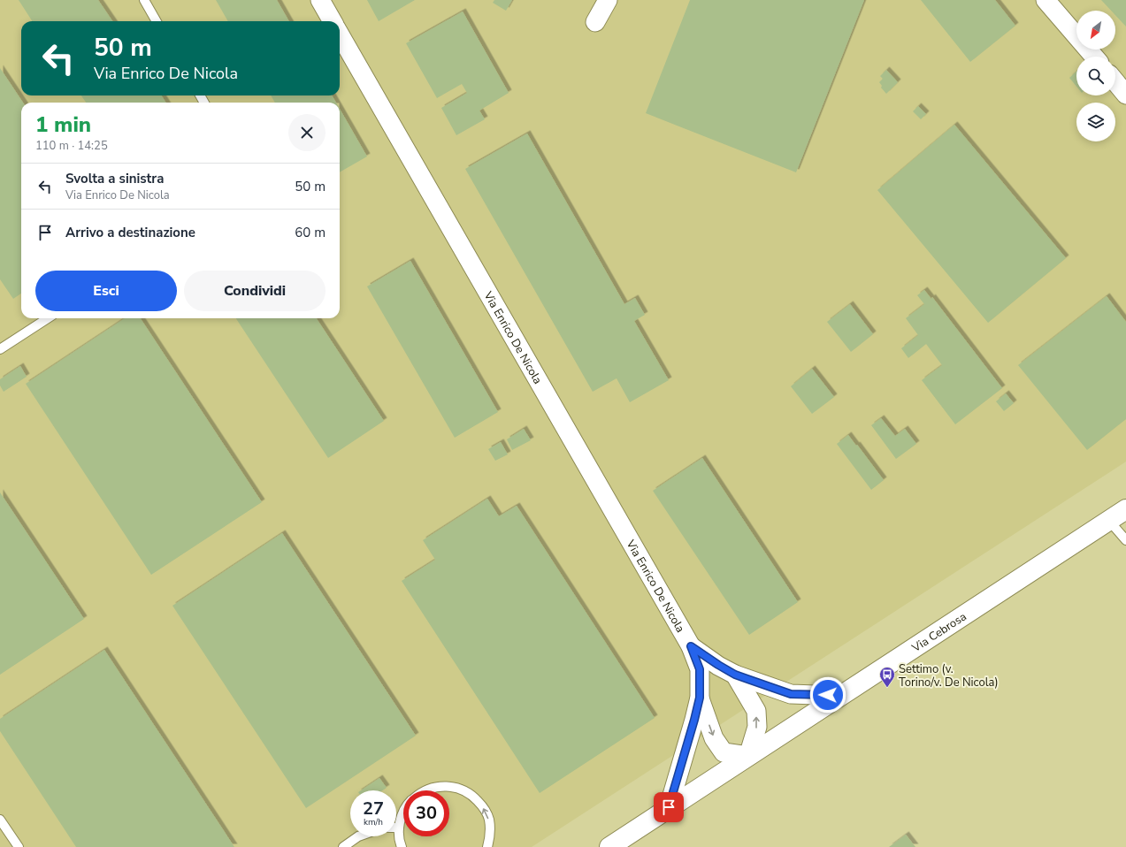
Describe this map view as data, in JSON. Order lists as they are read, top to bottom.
{
  "streets": {
    "main road": ["Via Cebrosa"],
    "street": ["Via Enrico De Nicola"]
  },
  "crossings": [
    ["Via Enrico De Nicola", "Via Cebrosa"]
  ],
  "places": {
    "bus stop": ["Settimo (v. Torino/v. De Nicola)"]
  },
  "north": "bottom left",
  "page": {
    "turn": ["50 m", "Via Enrico De Nicola"],
    "heading": ["1 min", "110 m · 14:25"],
    "list": [
      {
        "name": "Svolta a sinistra",
        "note": "Via Enrico De Nicola",
        "value": "50 m"
      },
      {
        "name": "Arrivo a destinazione",
        "value": "60 m"
      }
    ],
    "buttons": ["Esci", "Condividi"],
    "speed": "27 km/h",
    "limit": "30"
  }
}
